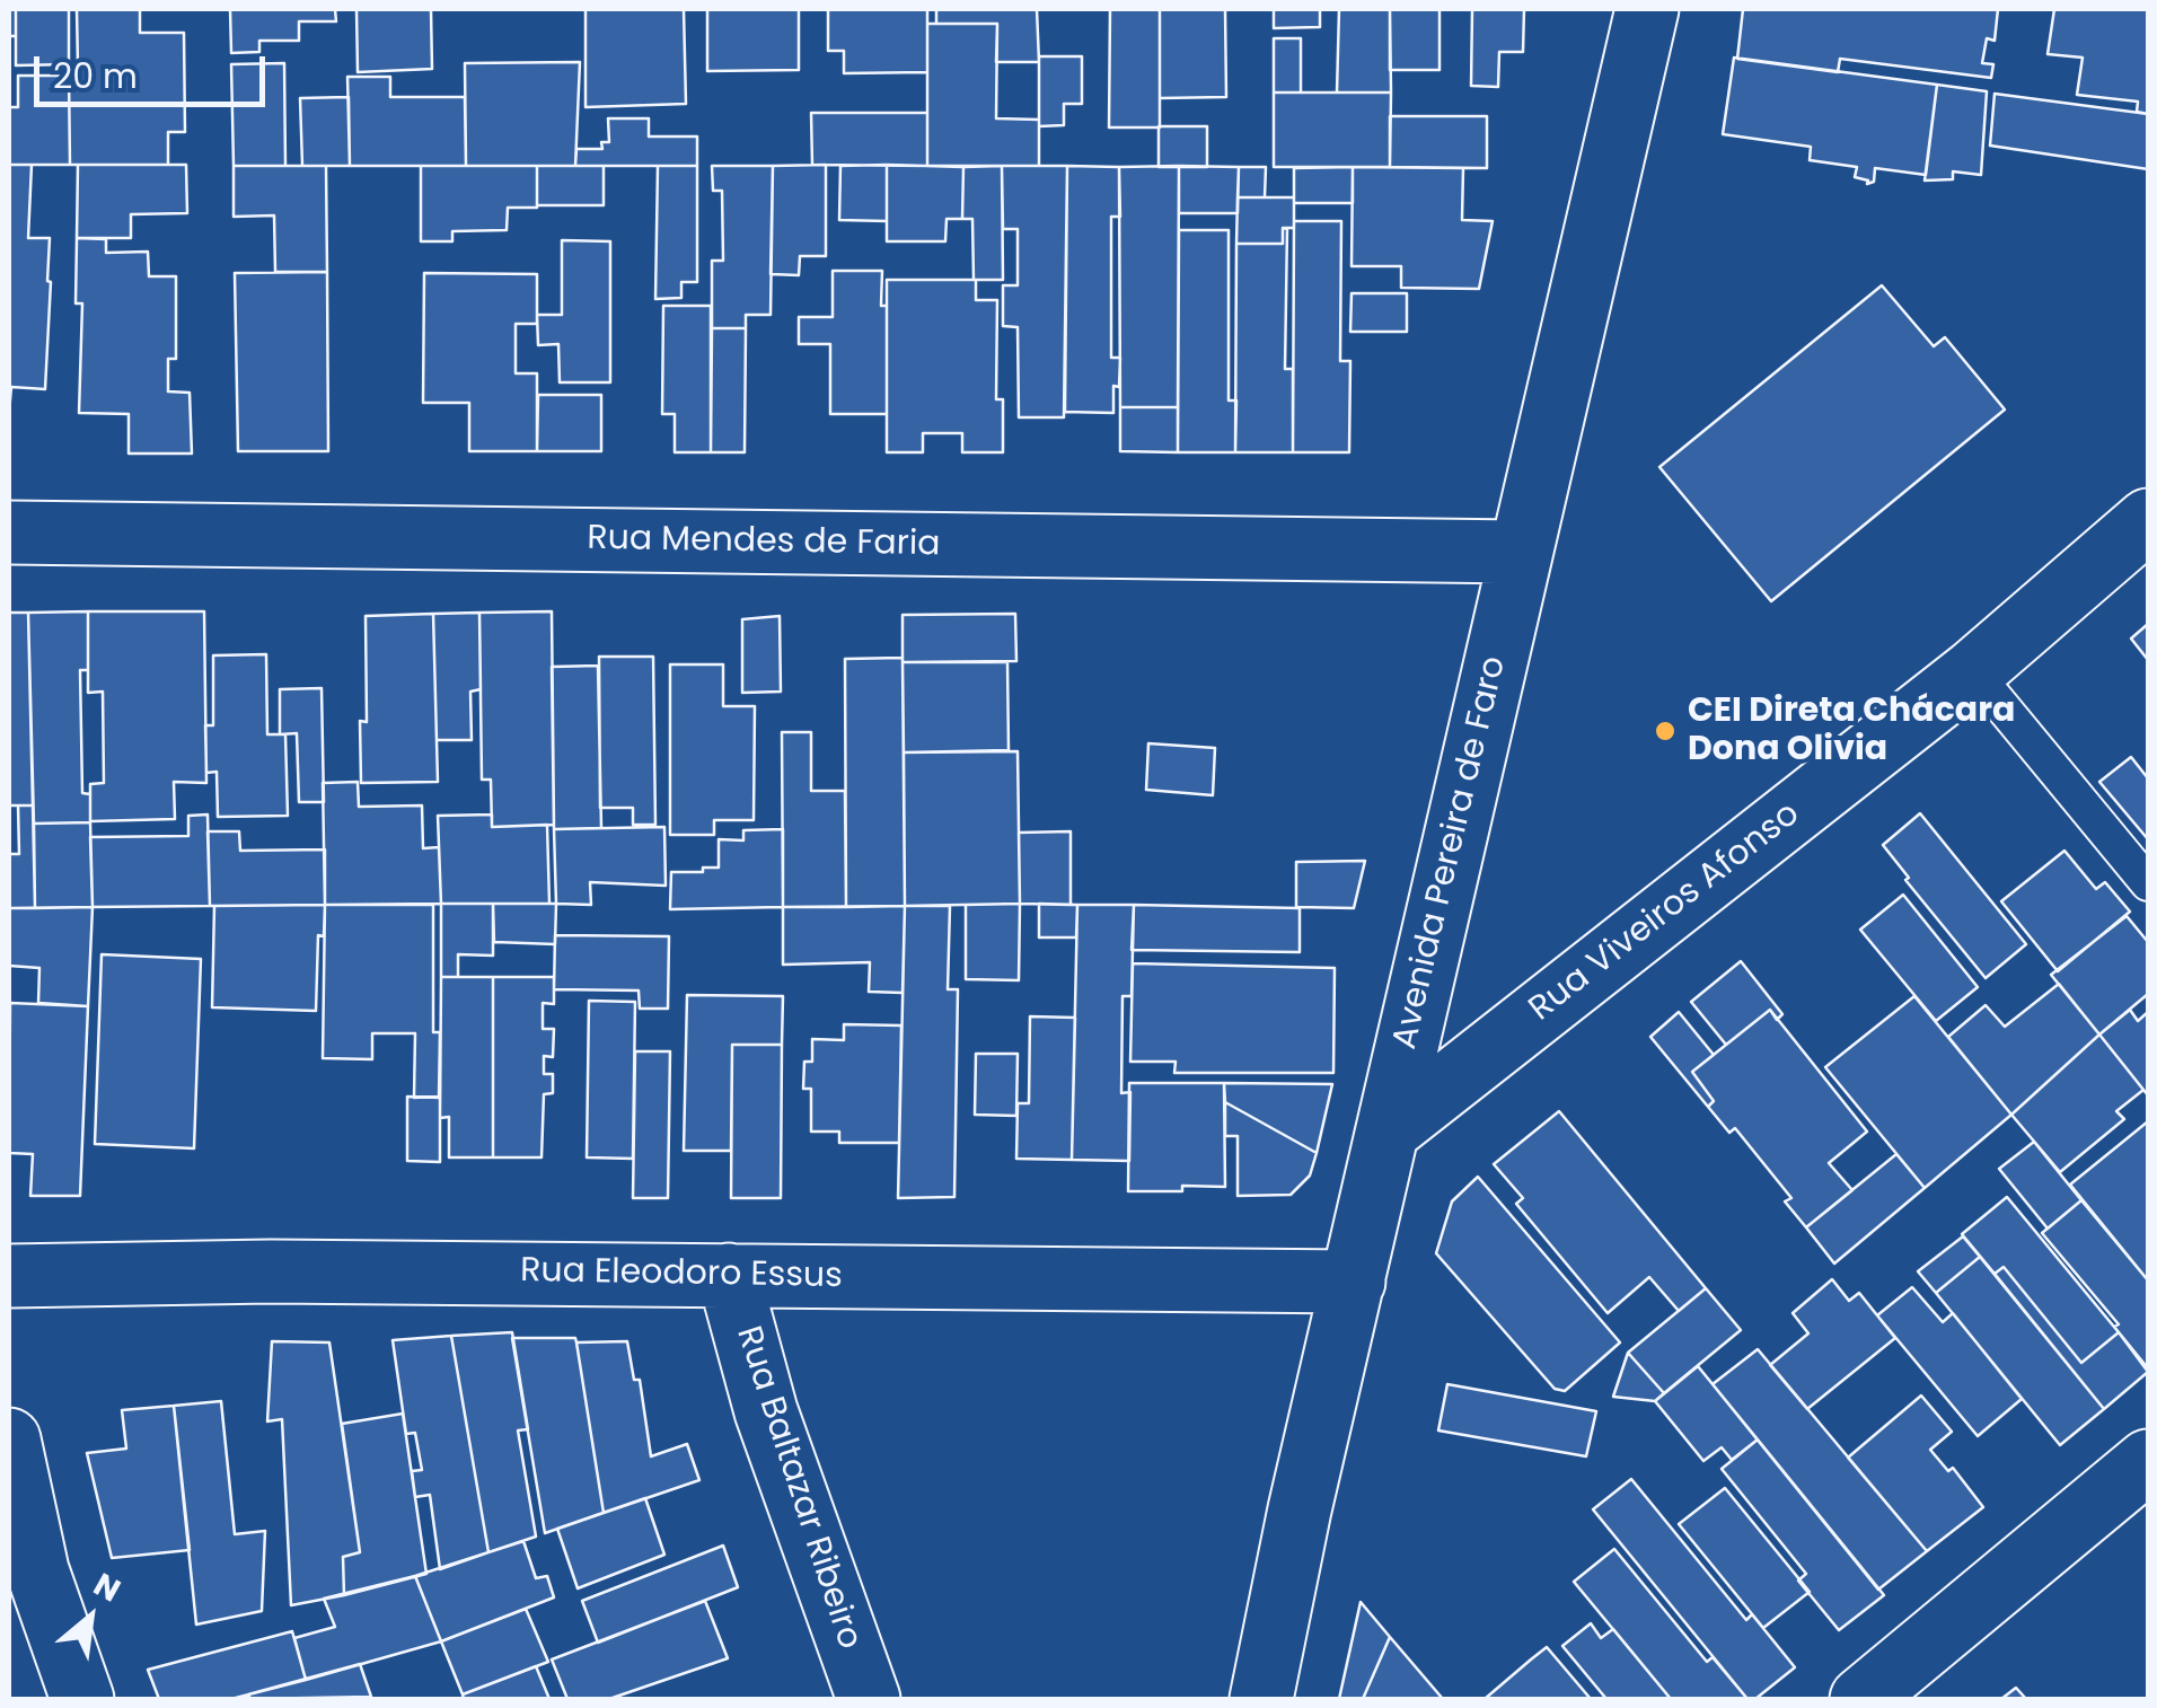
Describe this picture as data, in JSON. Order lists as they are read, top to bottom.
{
  "streets": {
    "street": [
      "Rua Mendes de Faria",
      "Avenida Pereira de Faro",
      "Rua Viveiros Afonso",
      "Rua Eleodoro Essus",
      "Rua Baltazar Ribeiro"
    ]
  },
  "crossings": [
    ["Rua Mendes de Faria", "Avenida Pereira de Faro"],
    ["Avenida Pereira de Faro", "Rua Viveiros Afonso"],
    ["Avenida Pereira de Faro", "Rua Eleodoro Essus"],
    ["Rua Eleodoro Essus", "Rua Baltazar Ribeiro"]
  ],
  "places": ["CEI Direta Chácara Dona Olivia"],
  "scale_bar": "20 m",
  "north": "top right"
}
